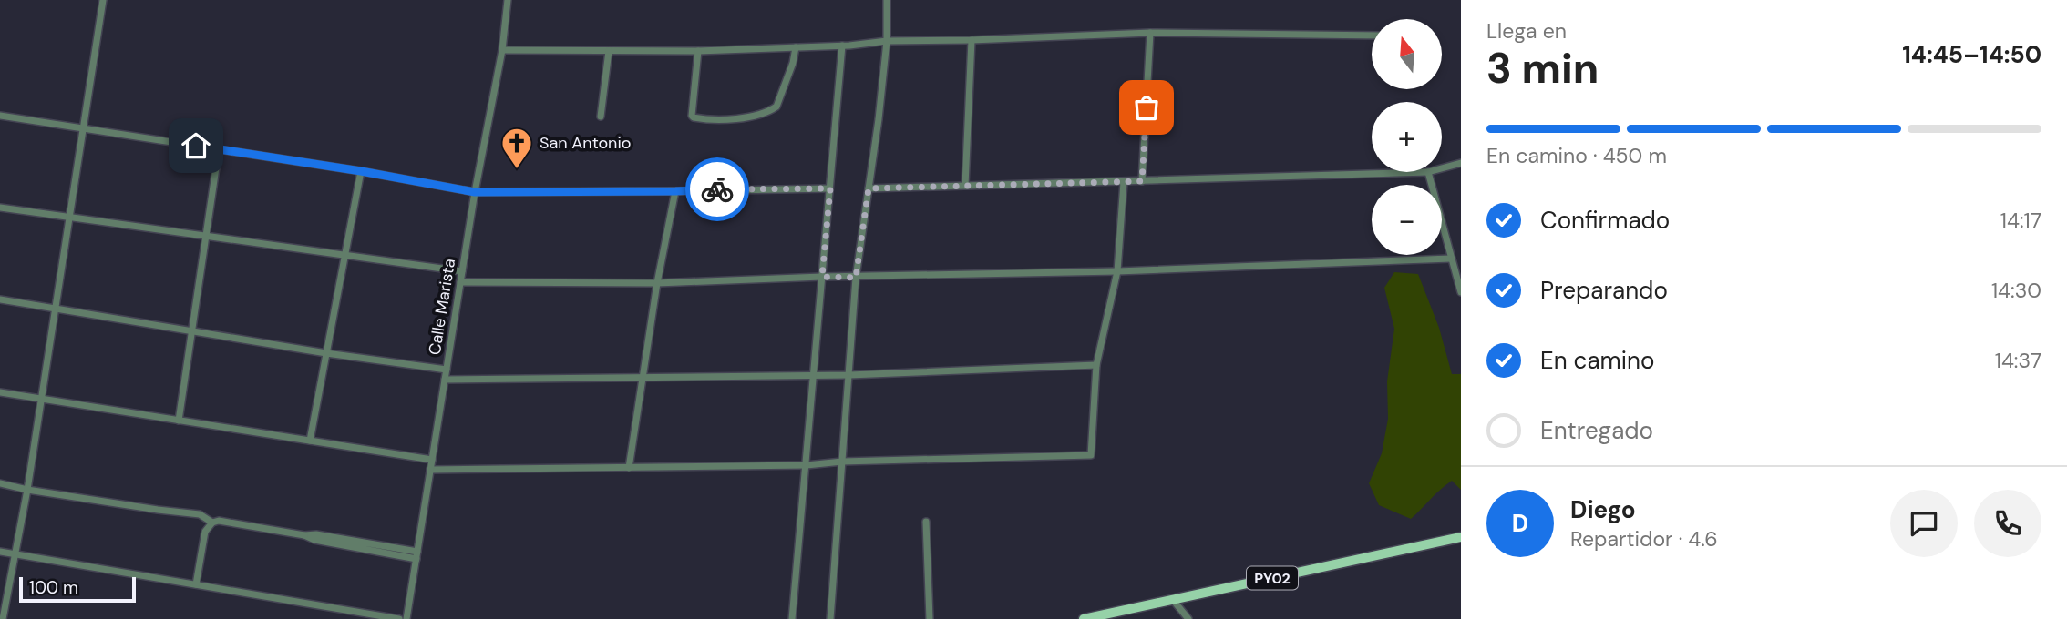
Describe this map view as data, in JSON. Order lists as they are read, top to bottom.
{
  "streets": {
    "main road": ["PY02"],
    "street": ["Calle Marista"]
  },
  "places": {
    "church": ["San Antonio"]
  },
  "scale_bar": "100 m",
  "north": "top",
  "page": {
    "heading": ["3 min", "Llega en", "14:45–14:50"],
    "panel": ["Diego", "Repartidor · 4.6"],
    "map_buttons": ["+", "−"],
    "bar": "En camino · 450 m",
    "list": [
      ["Confirmado", "14:17"],
      ["Preparando", "14:30"],
      ["En camino", "14:37"],
      "Entregado"
    ],
    "round": "D",
    "scale": "100 m"
  }
}
